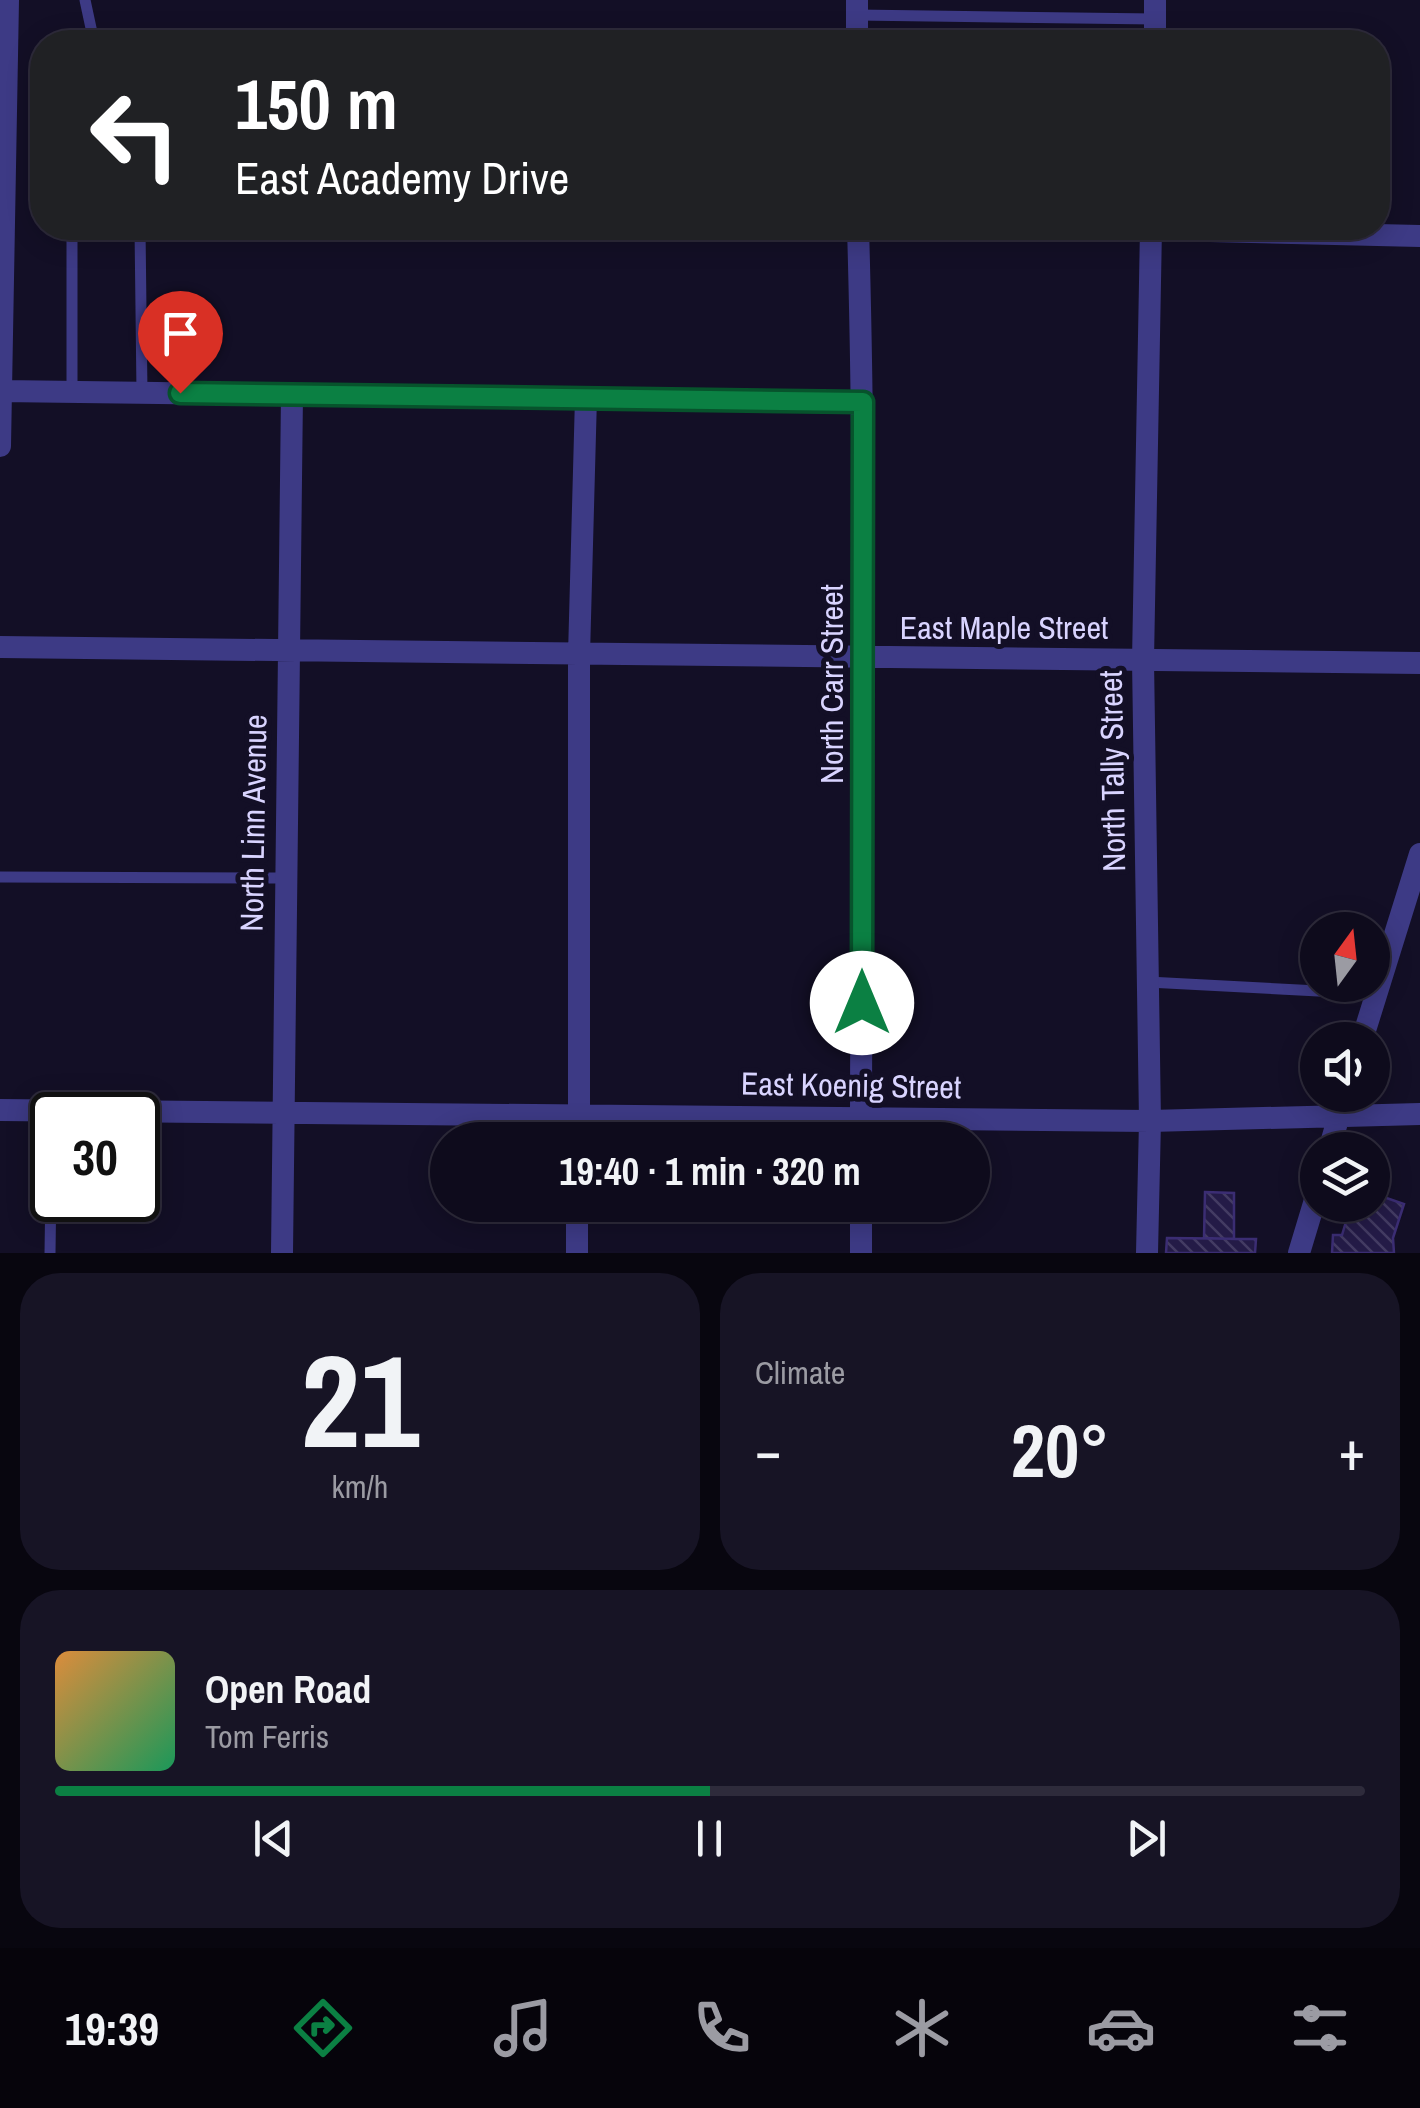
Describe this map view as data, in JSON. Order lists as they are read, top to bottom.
{
  "streets": {
    "street": [
      "East Maple Street",
      "North Carr Street",
      "North Tally Street",
      "North Linn Avenue",
      "East Koenig Street"
    ]
  },
  "crossings": [
    ["East Maple Street", "North Carr Street"],
    ["East Maple Street", "North Tally Street"],
    ["East Maple Street", "North Linn Avenue"],
    ["North Tally Street", "East Koenig Street"],
    ["North Linn Avenue", "East Koenig Street"]
  ],
  "north": "top",
  "page": {
    "turn": ["150 m", "East Academy Drive"],
    "limit": "30",
    "trip": "19:40 · 1 min · 320 m",
    "tile": [
      ["21", "km/h"],
      "Climate"
    ],
    "heat": ["−", "20°", "+"],
    "song": ["Open Road", "Tom Ferris"],
    "tabs": "19:39"
  }
}
